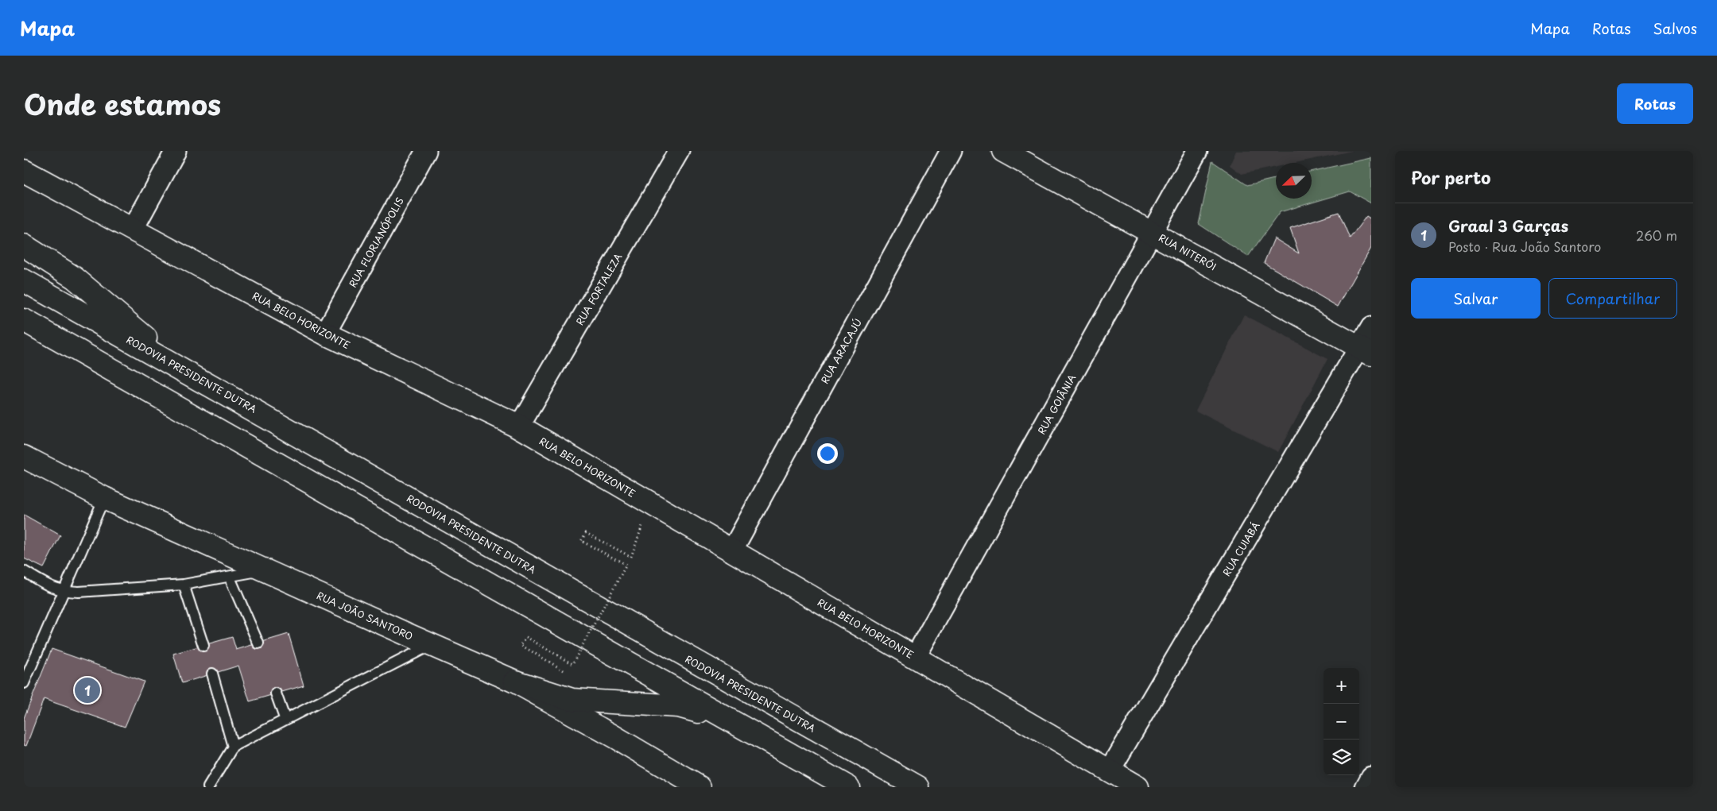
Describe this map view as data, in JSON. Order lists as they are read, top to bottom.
{
  "streets": {
    "main road": [
      "RUA NITERÓI",
      "RUA BELO HORIZONTE",
      "RODOVIA PRESIDENTE DUTRA",
      "RUA JOÃO SANTORO"
    ],
    "street": [
      "RUA FLORIANÓPOLIS",
      "RUA FORTALEZA",
      "RUA ARACAJÚ",
      "RUA GOIÂNIA",
      "RUA CUIABÁ"
    ]
  },
  "crossings": [
    ["RUA FLORIANÓPOLIS", "RUA BELO HORIZONTE"],
    ["RUA NITERÓI", "RUA GOIÂNIA"],
    ["RUA NITERÓI", "RUA CUIABÁ"],
    ["RUA FORTALEZA", "RUA BELO HORIZONTE"],
    ["RUA BELO HORIZONTE", "RUA ARACAJÚ"],
    ["RUA BELO HORIZONTE", "RUA GOIÂNIA"],
    ["RUA BELO HORIZONTE", "RUA CUIABÁ"]
  ],
  "north": "bottom left",
  "page": {
    "header": "Mapa",
    "nav": ["Mapa", "Rotas", "Salvos"],
    "title": "Onde estamos",
    "buttons": [
      "Rotas",
      ["Salvar", "Compartilhar"]
    ],
    "heading": "Por perto",
    "list": [
      {
        "mark": "1",
        "name": "Graal 3 Garças",
        "note": "Posto · Rua João Santoro",
        "value": "260 m"
      }
    ],
    "map_buttons": ["+", "−"],
    "pins": "1"
  }
}
